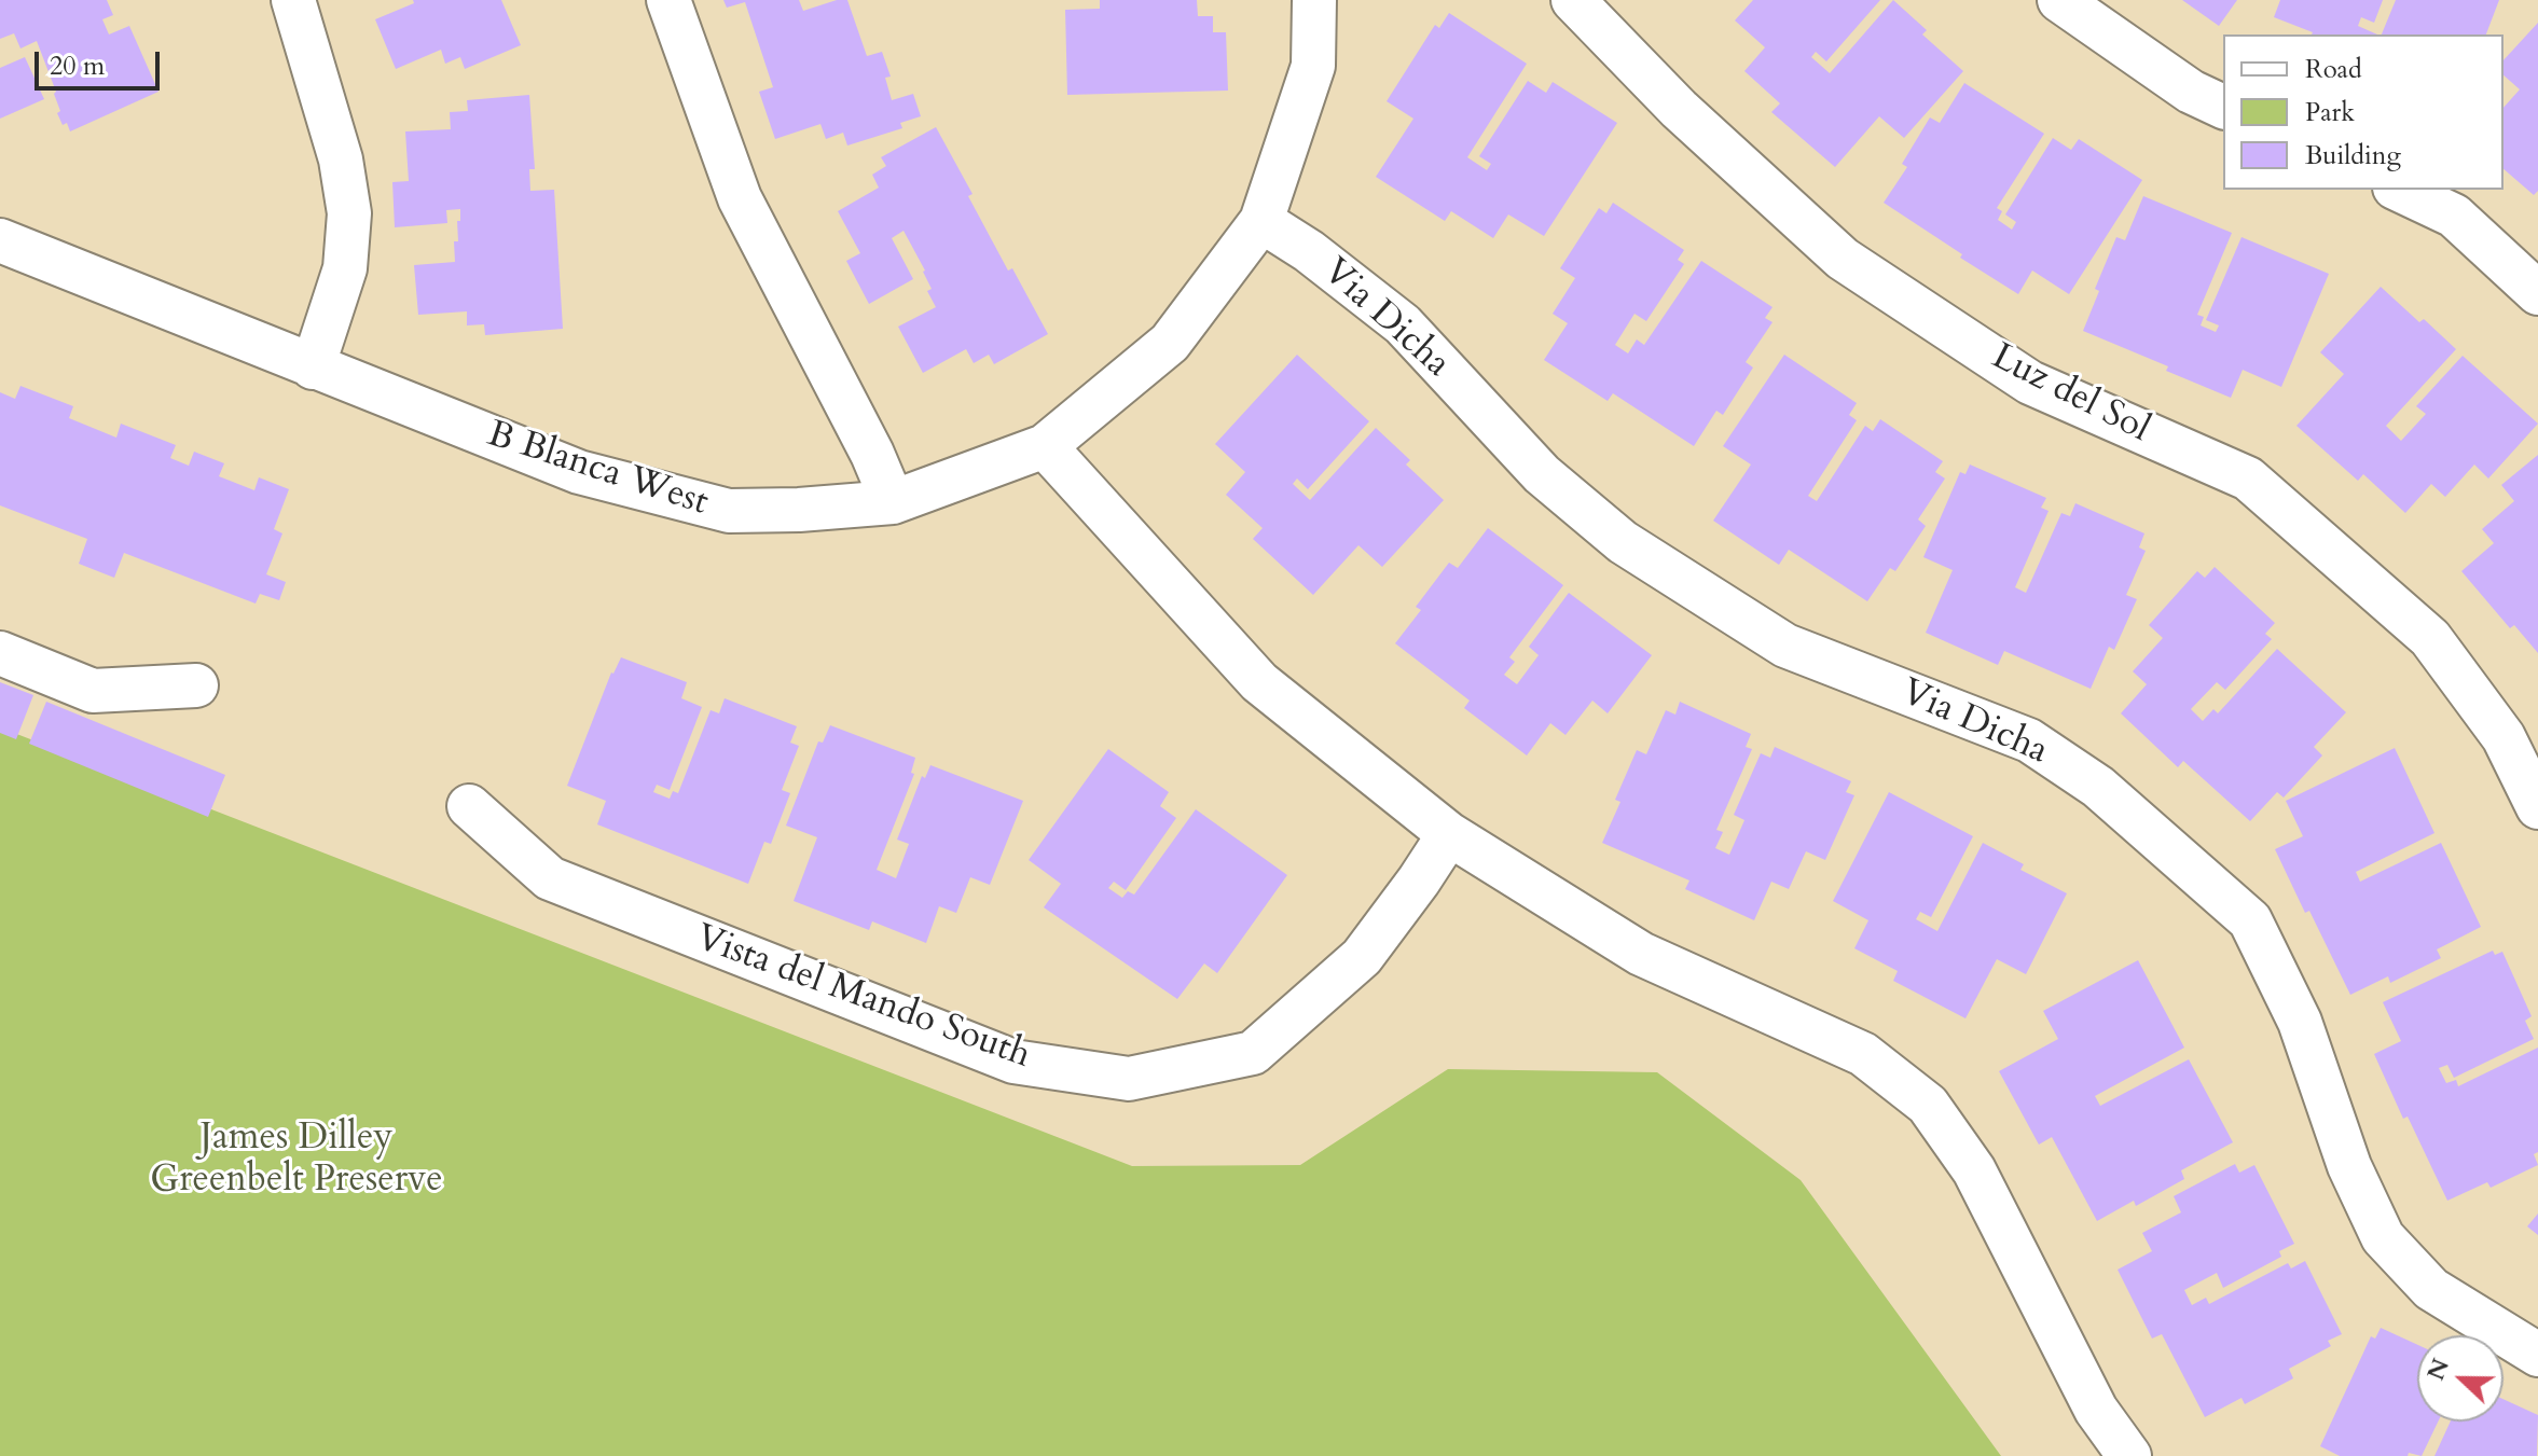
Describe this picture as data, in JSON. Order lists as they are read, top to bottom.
{
  "streets": {
    "street": [
      "Via Dicha",
      "Luz del Sol",
      "B Blanca West",
      "Vista del Mando South"
    ]
  },
  "crossings": [
    ["Via Dicha", "B Blanca West"]
  ],
  "parks": ["James Dilley Greenbelt Preserve"],
  "legend": ["Road", "Park", "Building"],
  "scale_bar": "20 m",
  "north": "left"
}
